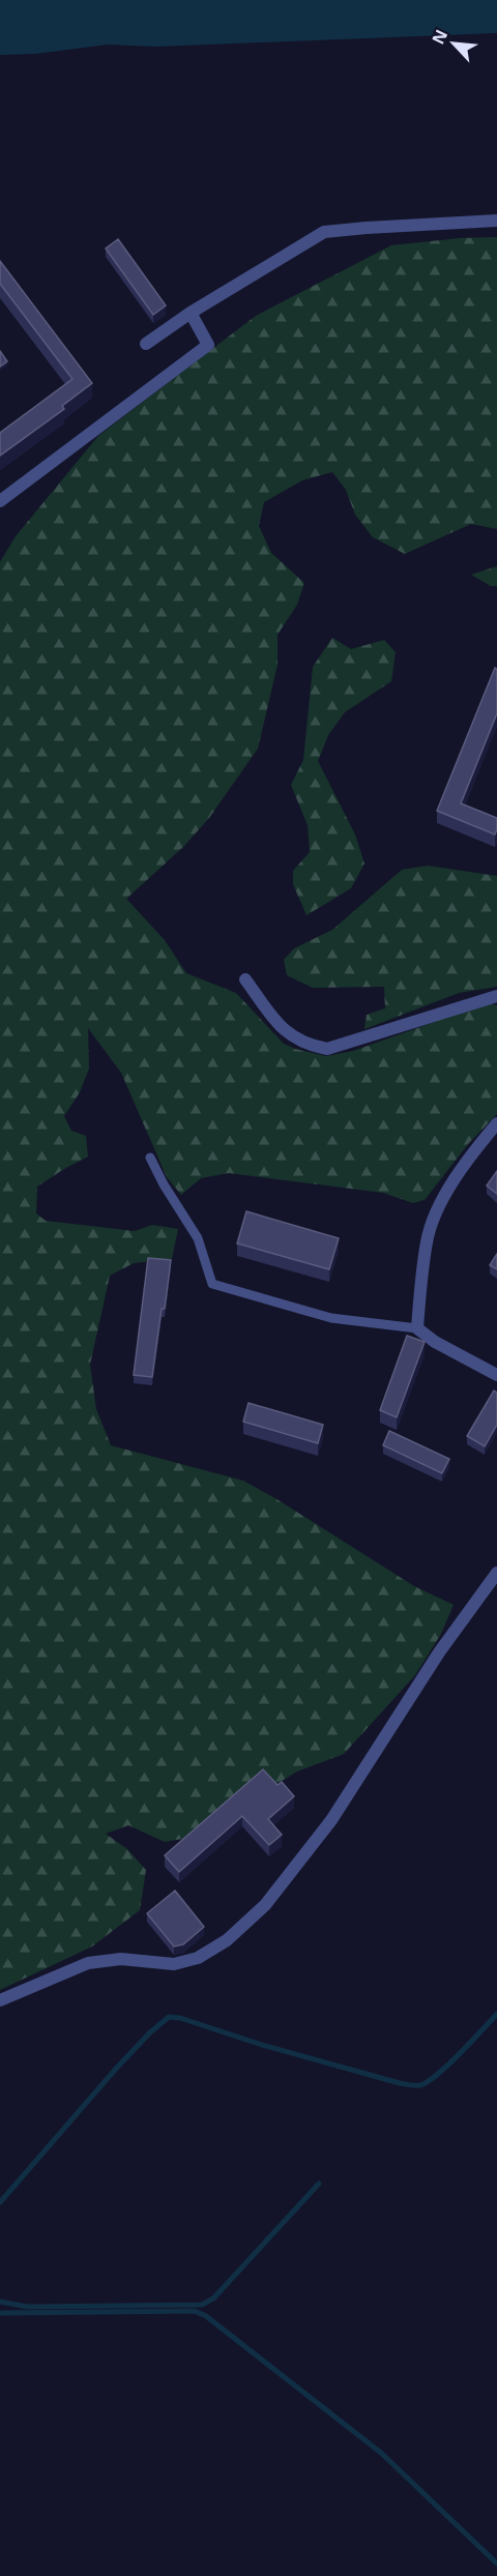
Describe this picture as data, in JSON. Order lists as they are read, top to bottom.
{
  "north": "top left"
}
